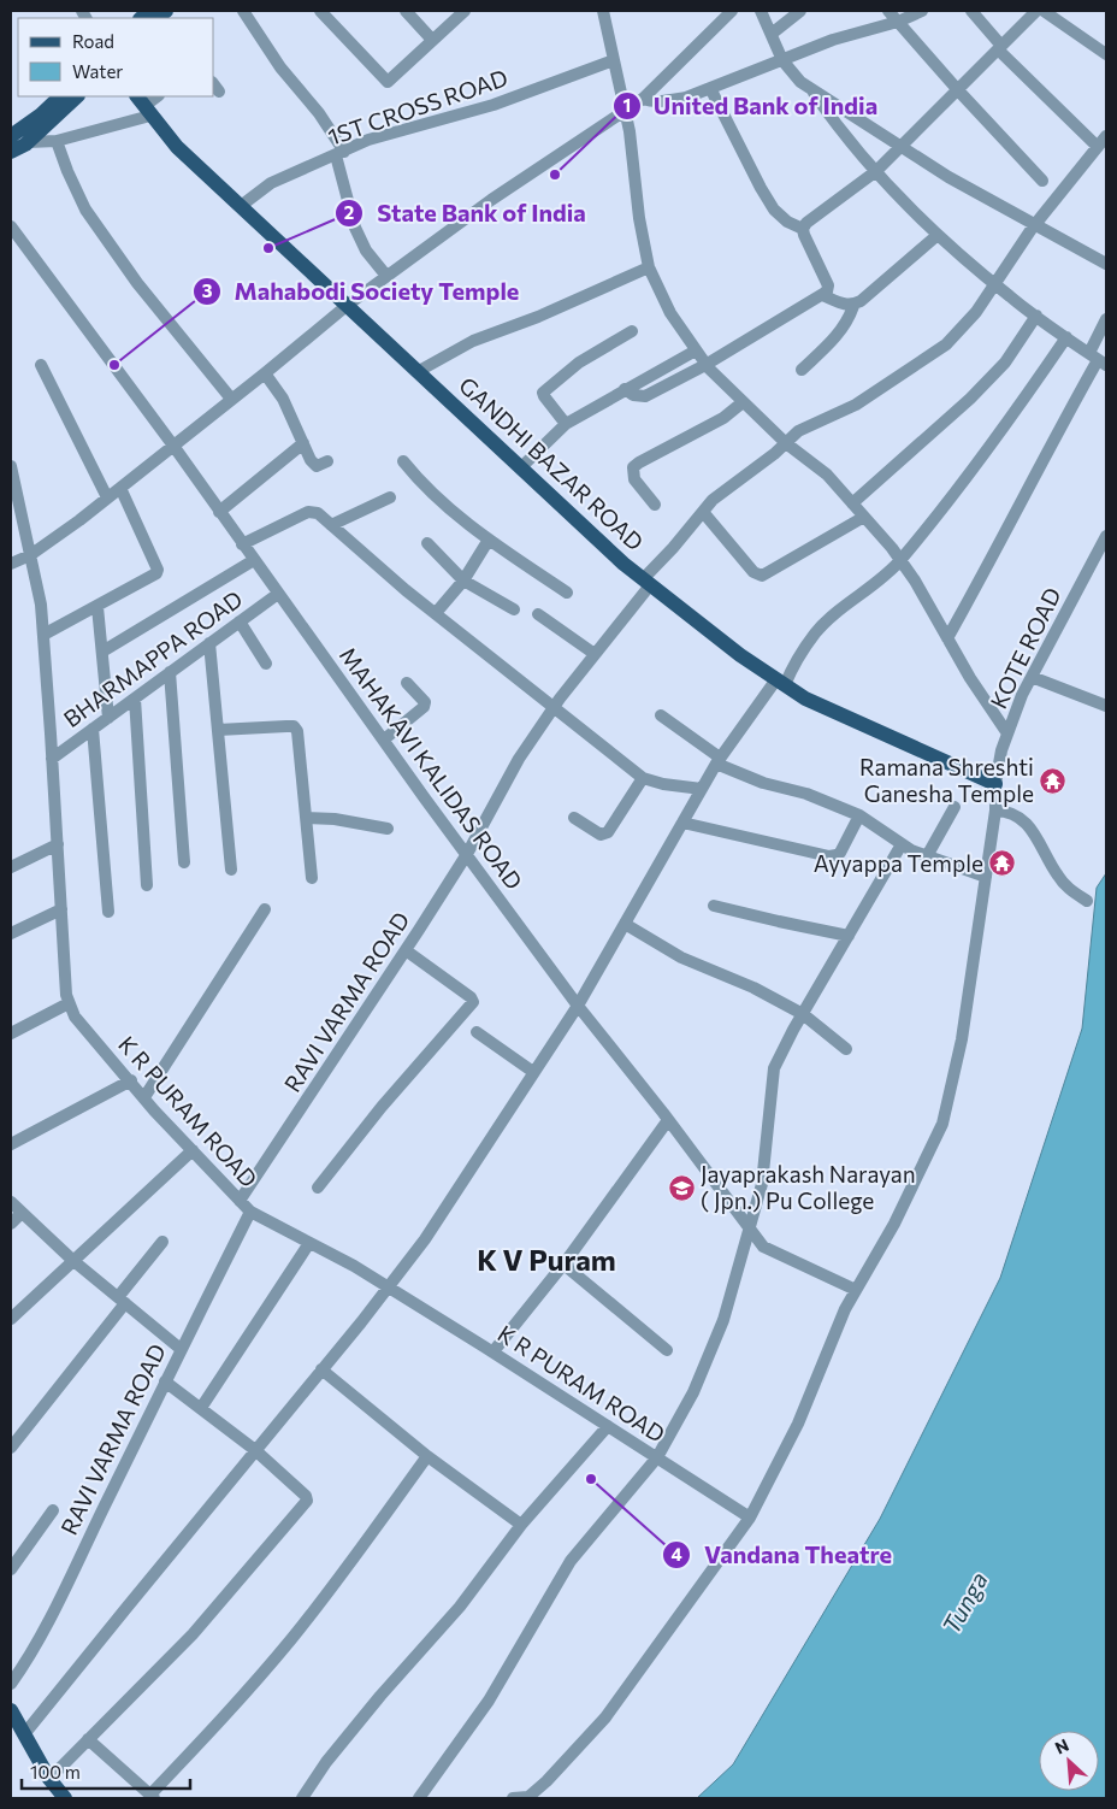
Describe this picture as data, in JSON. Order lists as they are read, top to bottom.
{
  "streets": {
    "main road": ["GANDHI BAZAR ROAD"],
    "street": [
      "1ST CROSS ROAD",
      "KOTE ROAD",
      "BHARMAPPA ROAD",
      "MAHAKAVI KALIDAS ROAD",
      "RAVI VARMA ROAD",
      "K R PURAM ROAD"
    ]
  },
  "crossings": [
    ["1ST CROSS ROAD", "GANDHI BAZAR ROAD"],
    ["GANDHI BAZAR ROAD", "KOTE ROAD"],
    ["GANDHI BAZAR ROAD", "RAVI VARMA ROAD"],
    ["KOTE ROAD", "MAHAKAVI KALIDAS ROAD"],
    ["KOTE ROAD", "K R PURAM ROAD"],
    ["BHARMAPPA ROAD", "MAHAKAVI KALIDAS ROAD"],
    ["BHARMAPPA ROAD", "K R PURAM ROAD"],
    ["MAHAKAVI KALIDAS ROAD", "RAVI VARMA ROAD"],
    ["RAVI VARMA ROAD", "K R PURAM ROAD"]
  ],
  "districts": ["K V Puram"],
  "water": ["Tunga"],
  "places": {
    "other": [
      "United Bank of India",
      "State Bank of India",
      "Mahabodi Society Temple",
      "Vandana Theatre"
    ],
    "temple": ["Ramana Shreshti Ganesha Temple", "Ayyappa Temple"],
    "school or university": ["Jayaprakash Narayan ( Jpn.) Pu College"]
  },
  "legend": ["Road", "Water"],
  "scale_bar": "100 m",
  "north": "top left"
}
